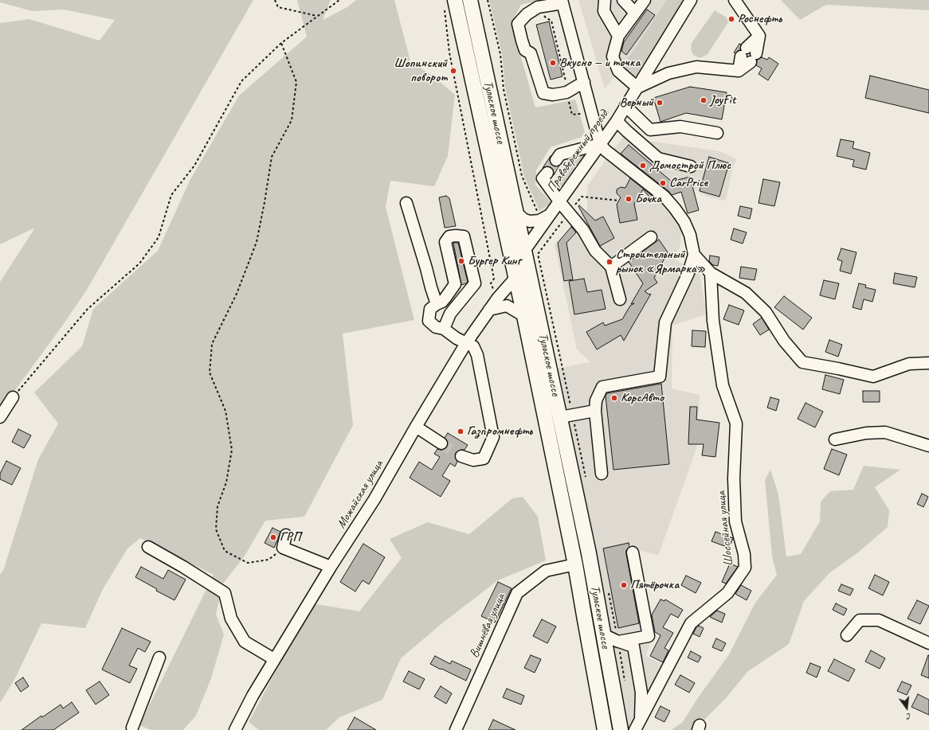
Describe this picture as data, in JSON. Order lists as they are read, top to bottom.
{
  "streets": {
    "main road": ["Тульское шоссе"],
    "street": [
      "Правобережный проезд",
      "Можайская улица",
      "Шоссейная улица",
      "Вишнёвая улица"
    ]
  },
  "crossings": [
    ["Тульское шоссе", "Правобережный проезд"],
    ["Тульское шоссе", "Можайская улица"],
    ["Тульское шоссе", "Вишнёвая улица"]
  ],
  "places": [
    "Роснефть",
    "Вкусно — и точка",
    "Шопинский поворот",
    "JoyFit",
    "Верный",
    "Домострой Плюс",
    "CarPrice",
    "Бочка",
    "Бургер Кинг",
    "Строительный рынок «Ярмарка»",
    "КорсАвто",
    "Газпромнефть",
    "ГРП",
    "Пятёрочка"
  ],
  "north": "bottom"
}
